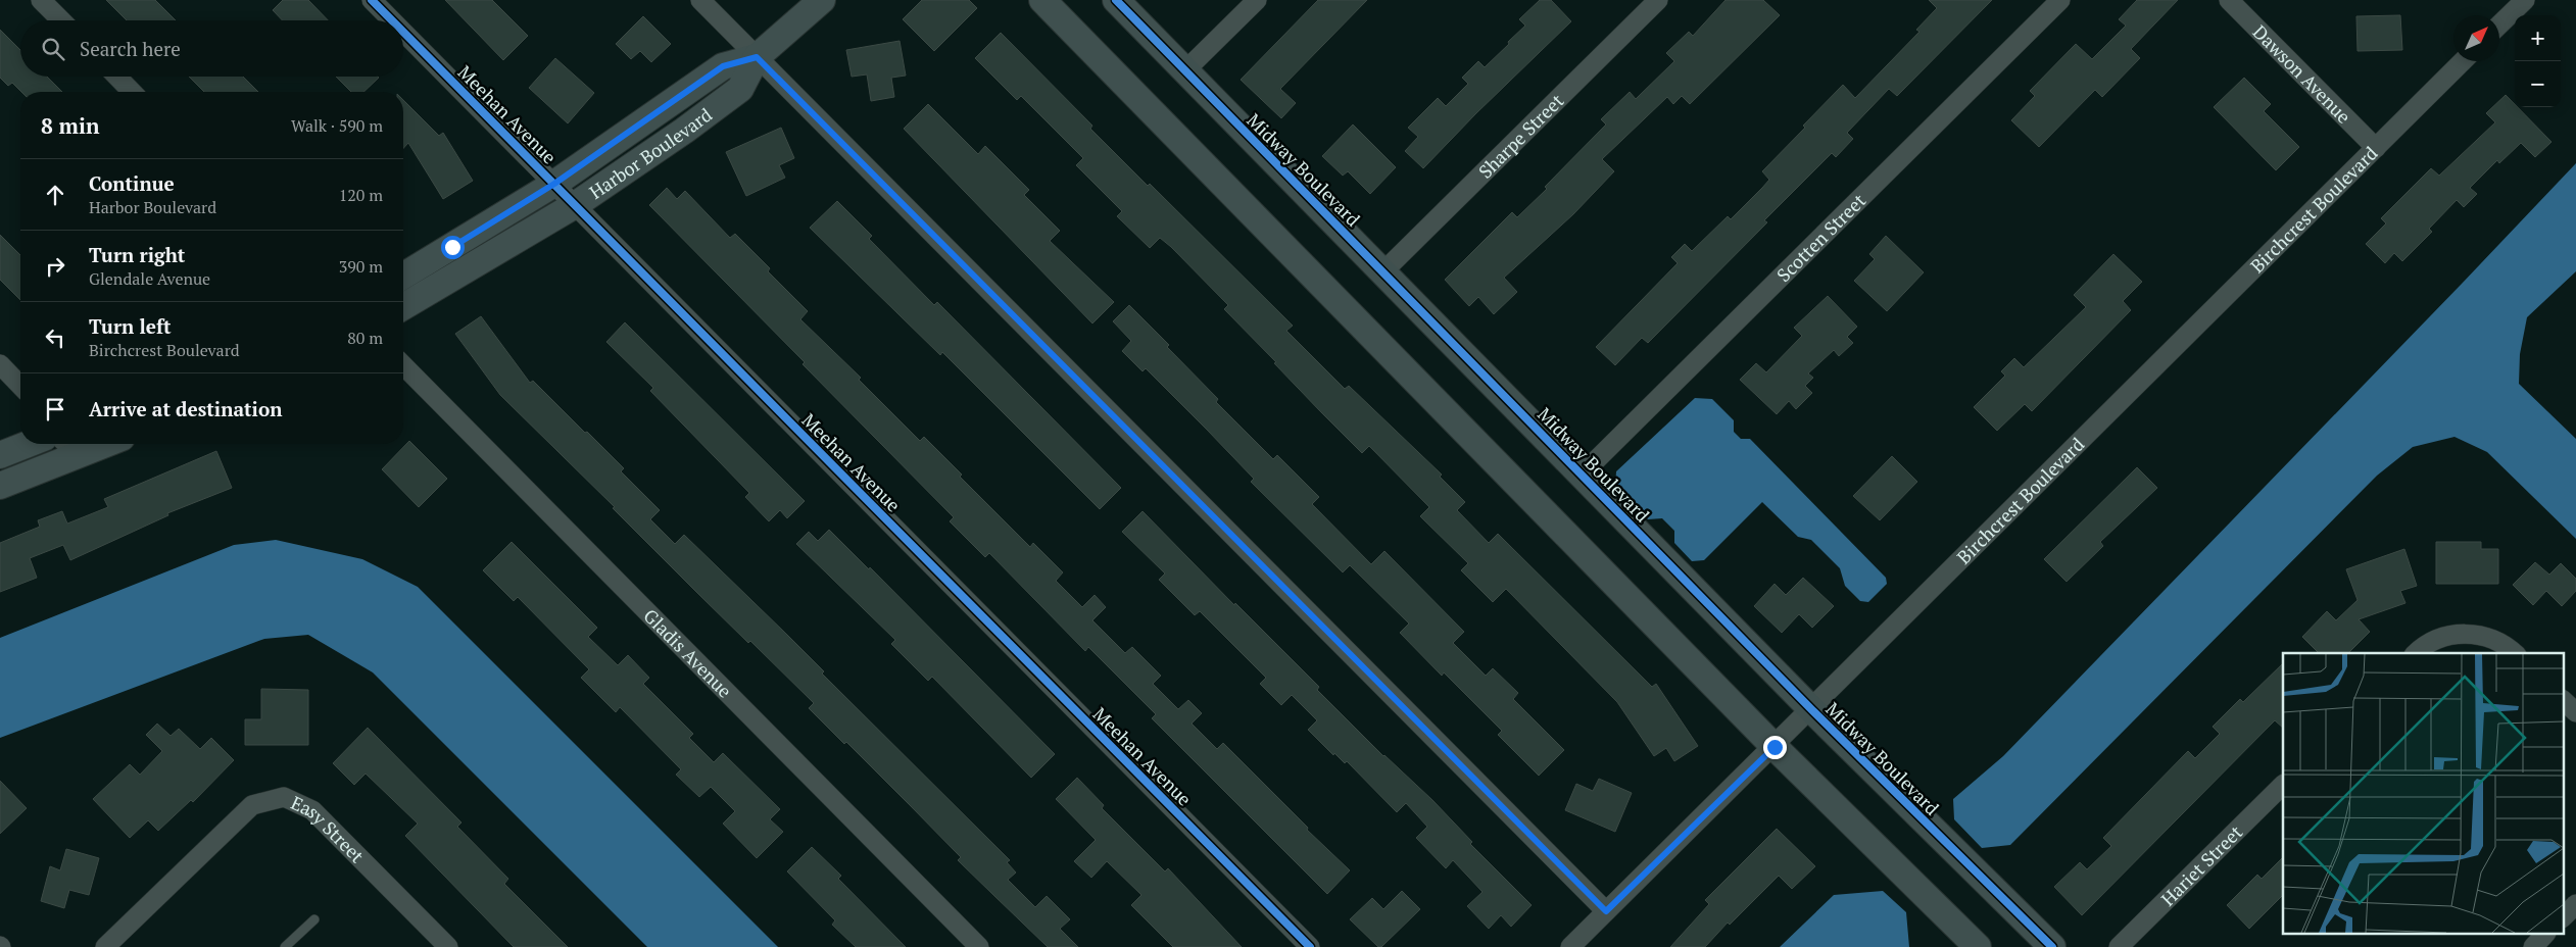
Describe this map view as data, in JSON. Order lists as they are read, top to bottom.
{
  "streets": {
    "street": [
      "Dawson Avenue",
      "Meehan Avenue",
      "Sharpe Street",
      "Harbor Boulevard",
      "Midway Boulevard",
      "Birchcrest Boulevard",
      "Scotten Street",
      "Gladis Avenue",
      "Easy Street",
      "Hariet Street"
    ]
  },
  "crossings": [
    ["Dawson Avenue", "Birchcrest Boulevard"],
    ["Meehan Avenue", "Harbor Boulevard"],
    ["Sharpe Street", "Midway Boulevard"],
    ["Midway Boulevard", "Birchcrest Boulevard"],
    ["Midway Boulevard", "Scotten Street"]
  ],
  "north": "top right",
  "page": {
    "map_buttons": ["+", "−"],
    "search": "Search here",
    "heading": ["8 min", "Walk · 590 m"],
    "list": [
      ["Continue", "Harbor Boulevard", "120 m"],
      ["Turn right", "Glendale Avenue", "390 m"],
      ["Turn left", "Birchcrest Boulevard", "80 m"],
      "Arrive at destination"
    ]
  }
}
